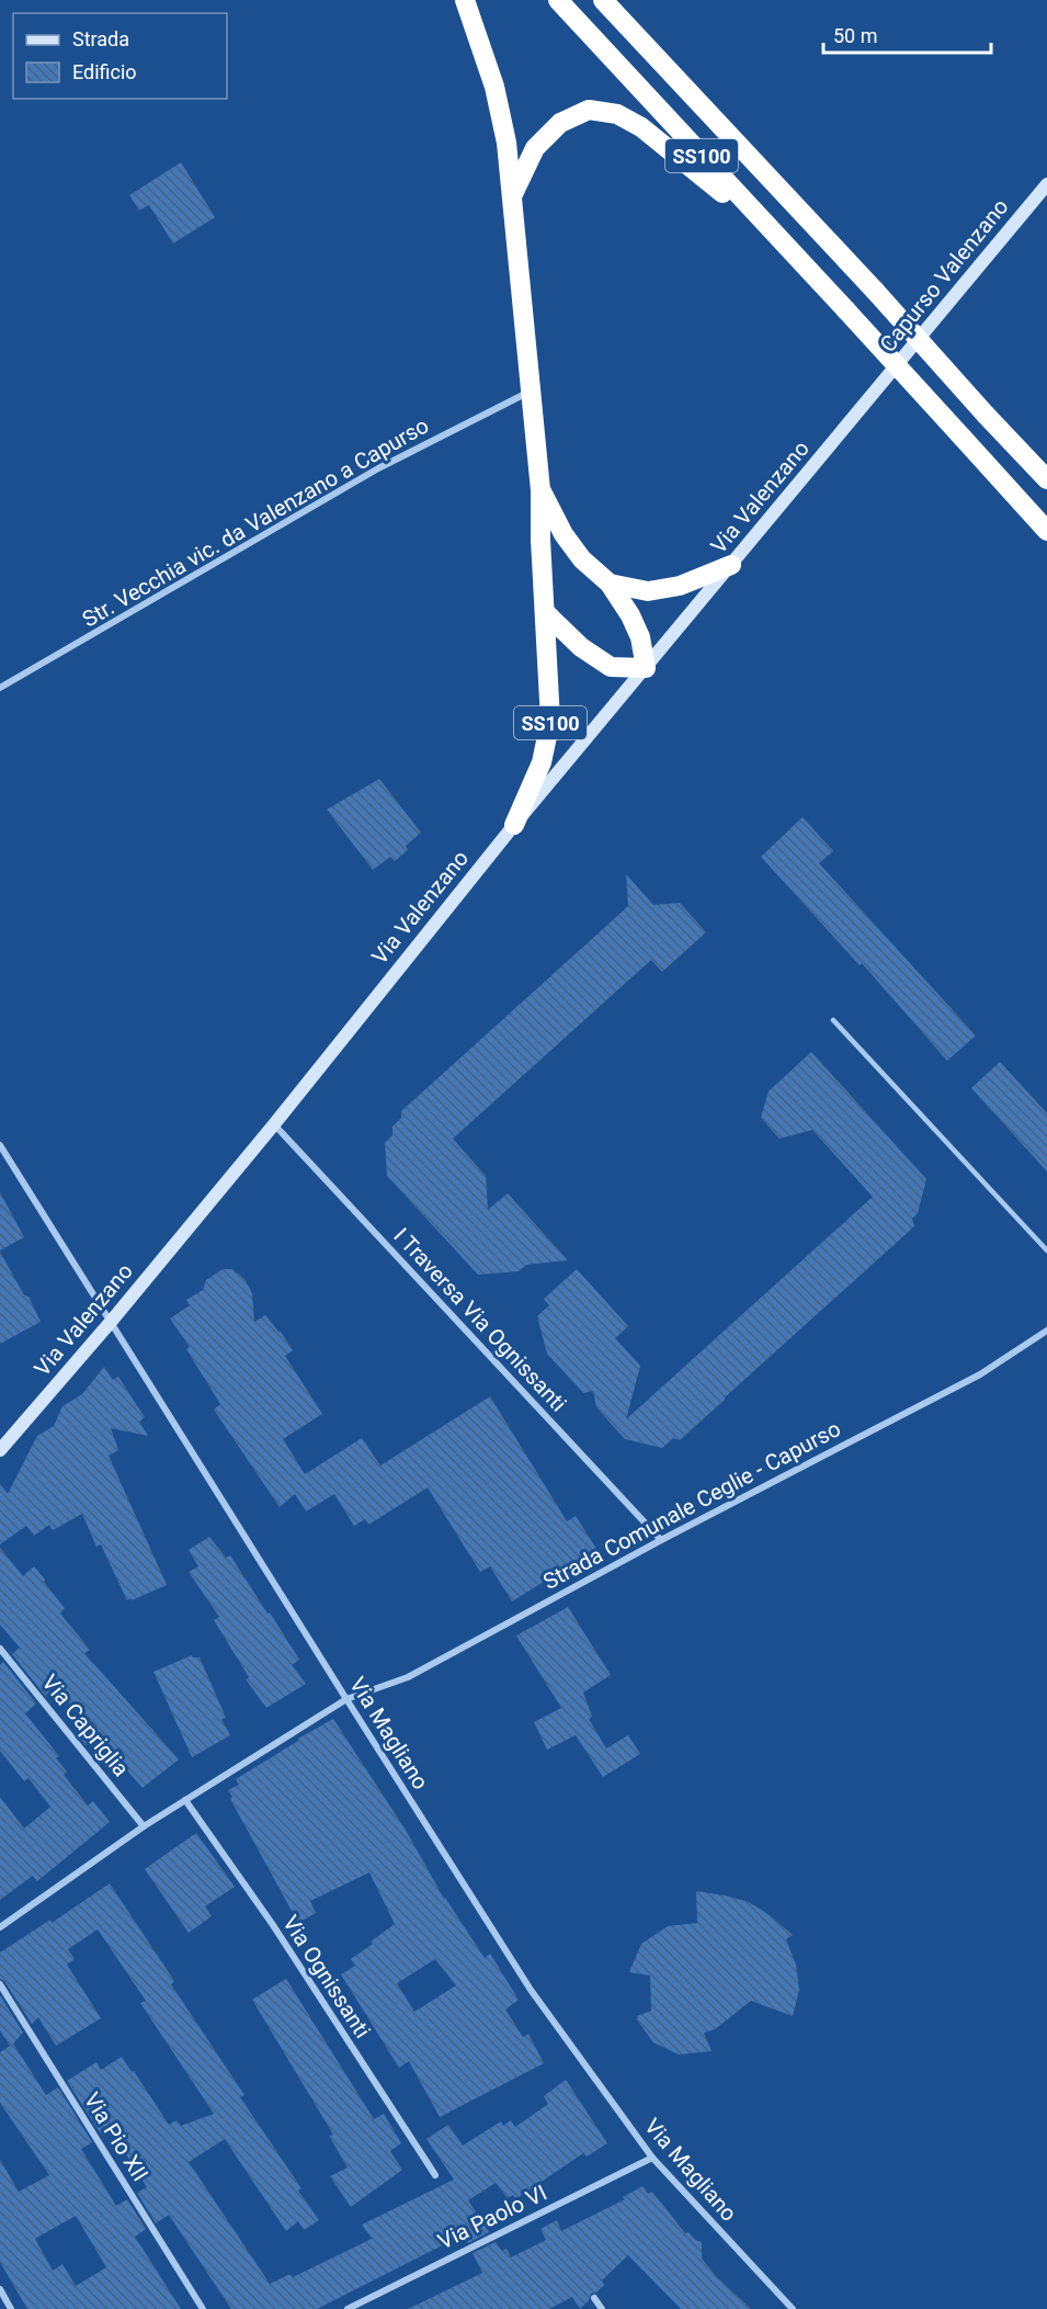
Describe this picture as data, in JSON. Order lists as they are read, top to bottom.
{
  "streets": {
    "highway": ["SS100"],
    "street": [
      "Capurso Valenzano",
      "Via Valenzano",
      "Str. Vecchia vic. da Valenzano a Capurso",
      "I Traversa Via Ognissanti",
      "Strada Comunale Ceglie - Capurso",
      "Via Capriglia",
      "Via Magliano",
      "Via Ognissanti",
      "Via Pio XII",
      "Via Paolo VI"
    ]
  },
  "crossings": [
    ["SS100", "Via Valenzano"],
    ["SS100", "Str. Vecchia vic. da Valenzano a Capurso"],
    ["Capurso Valenzano", "Via Valenzano"],
    ["Via Valenzano", "I Traversa Via Ognissanti"],
    ["Via Valenzano", "Via Magliano"],
    ["I Traversa Via Ognissanti", "Strada Comunale Ceglie - Capurso"],
    ["Strada Comunale Ceglie - Capurso", "Via Magliano"],
    ["Via Magliano", "Via Paolo VI"]
  ],
  "legend": ["Strada", "Edificio"],
  "scale_bar": "50 m"
}
